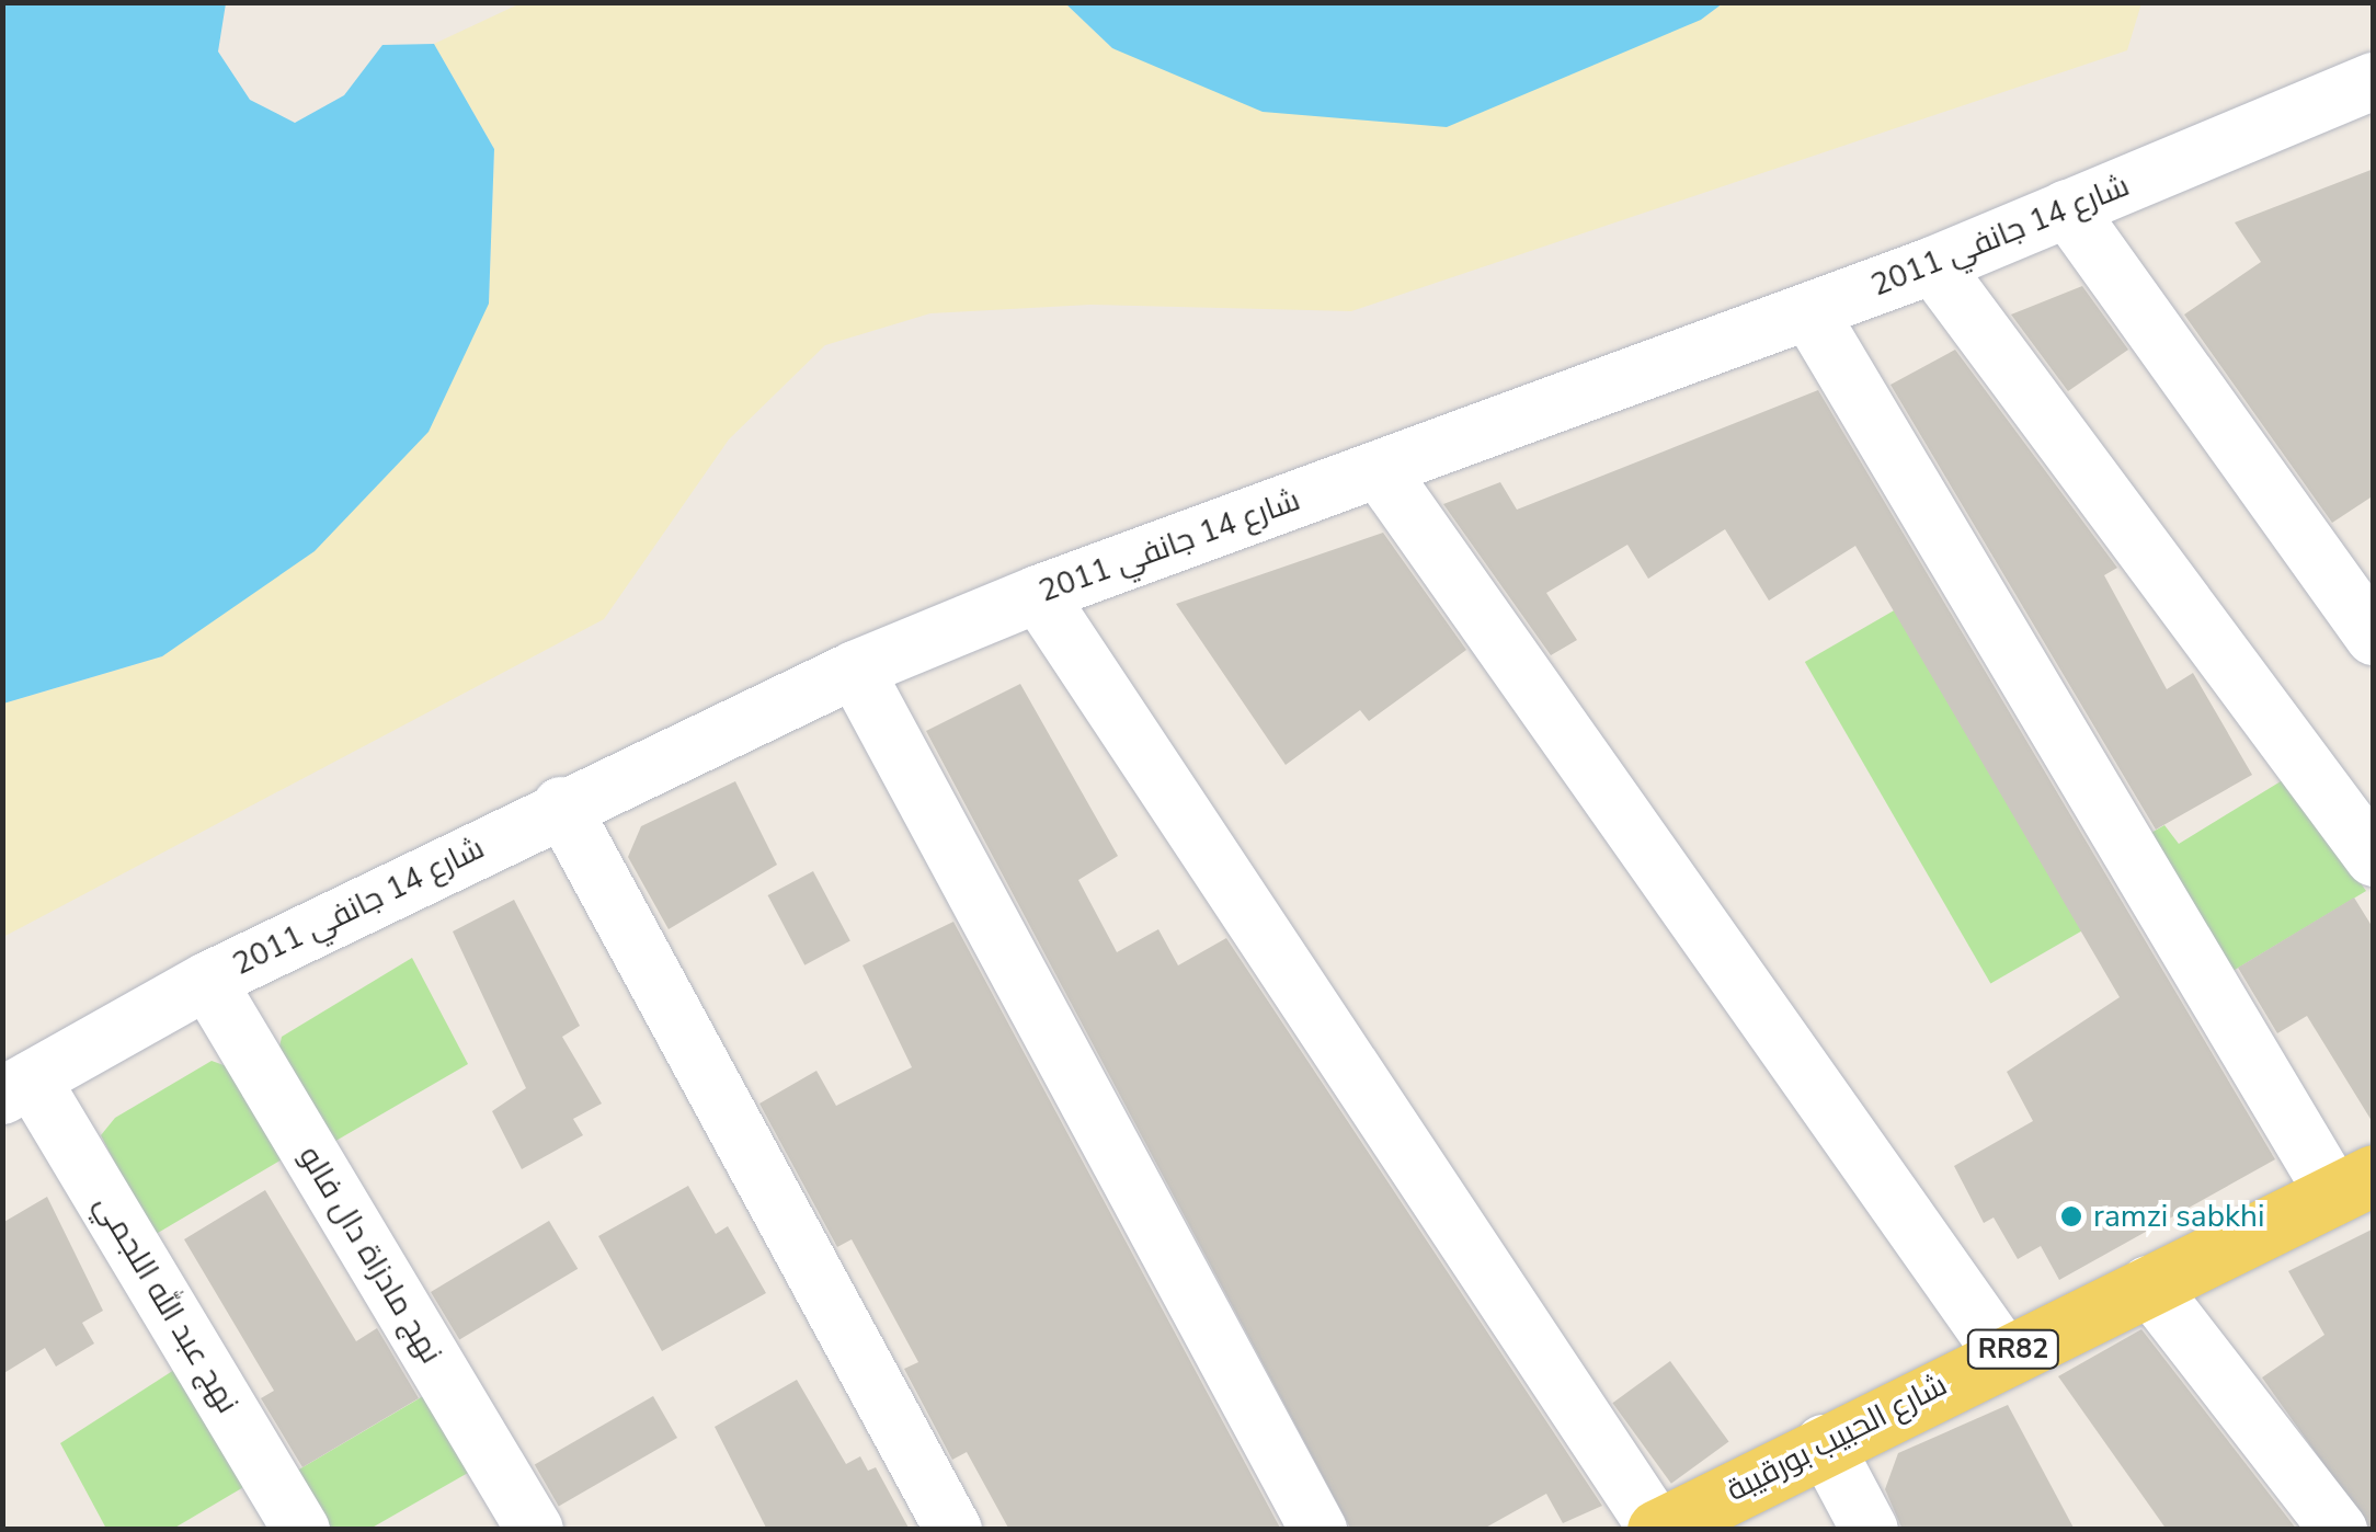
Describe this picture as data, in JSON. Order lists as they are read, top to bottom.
{
  "streets": {
    "main road": ["RR82", "شارع الحبيب بورقيبة"],
    "street": ["شارع 14 جانفي 2011", "نهج مادزاة دال فالو", "نهج عبد الله اللجمي"]
  },
  "crossings": [
    ["شارع 14 جانفي 2011", "نهج مادزاة دال فالو"],
    ["شارع 14 جانفي 2011", "نهج عبد الله اللجمي"]
  ],
  "places": ["ramzi sabkhi"]
}
